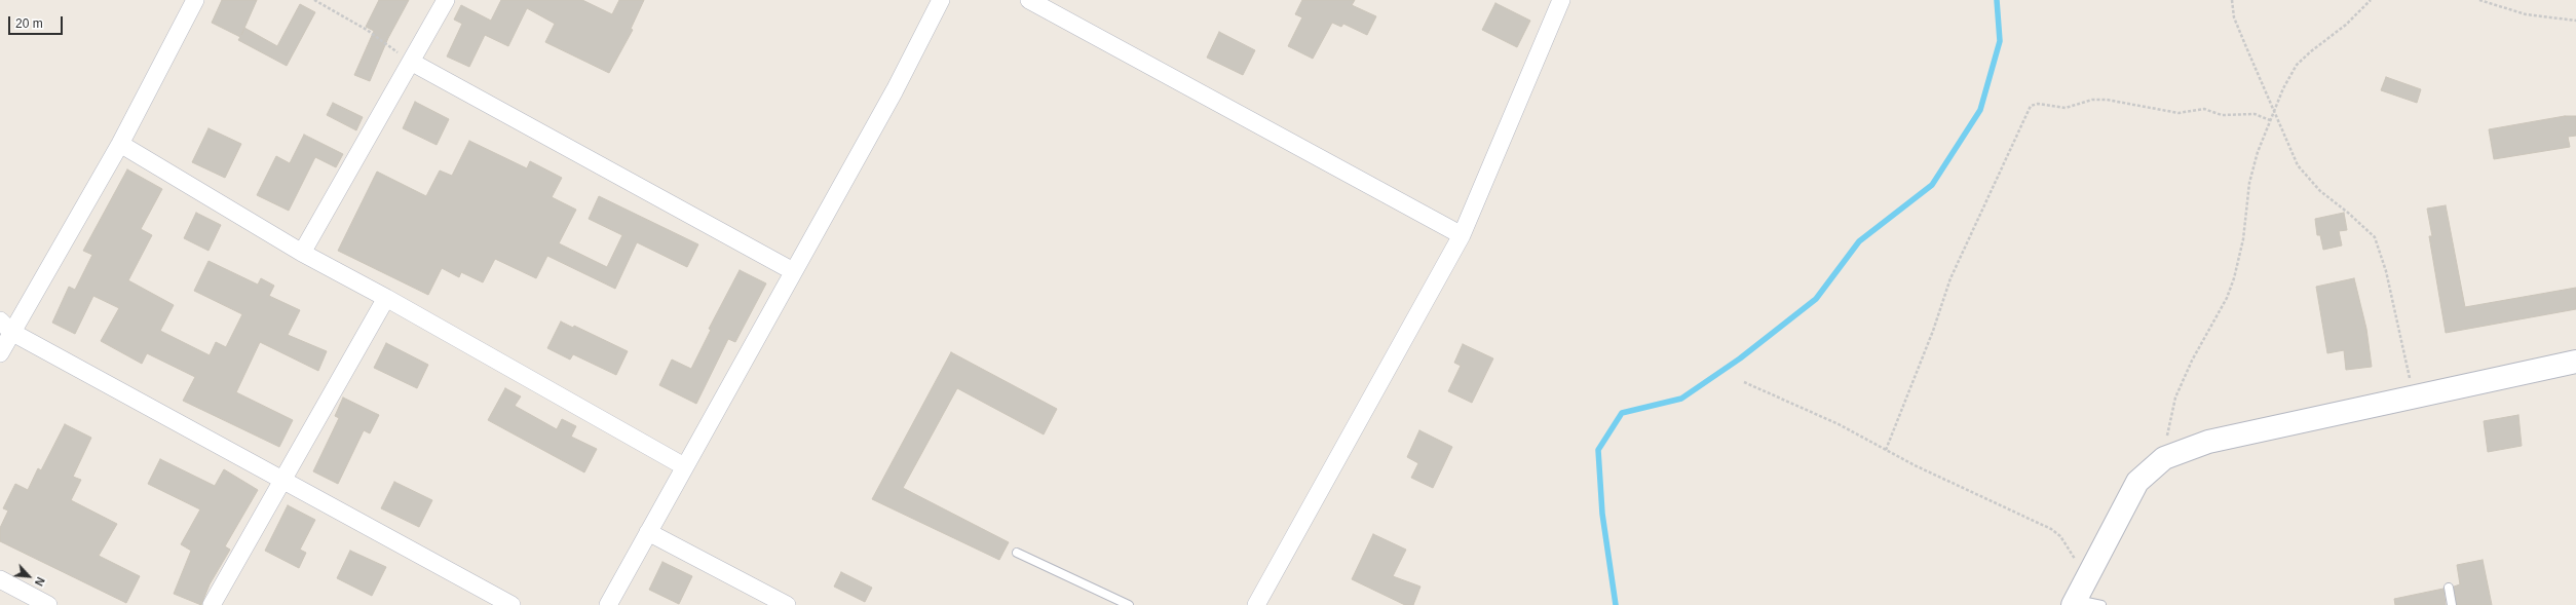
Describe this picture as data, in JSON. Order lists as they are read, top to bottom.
{
  "scale_bar": "20 m",
  "north": "bottom right"
}
